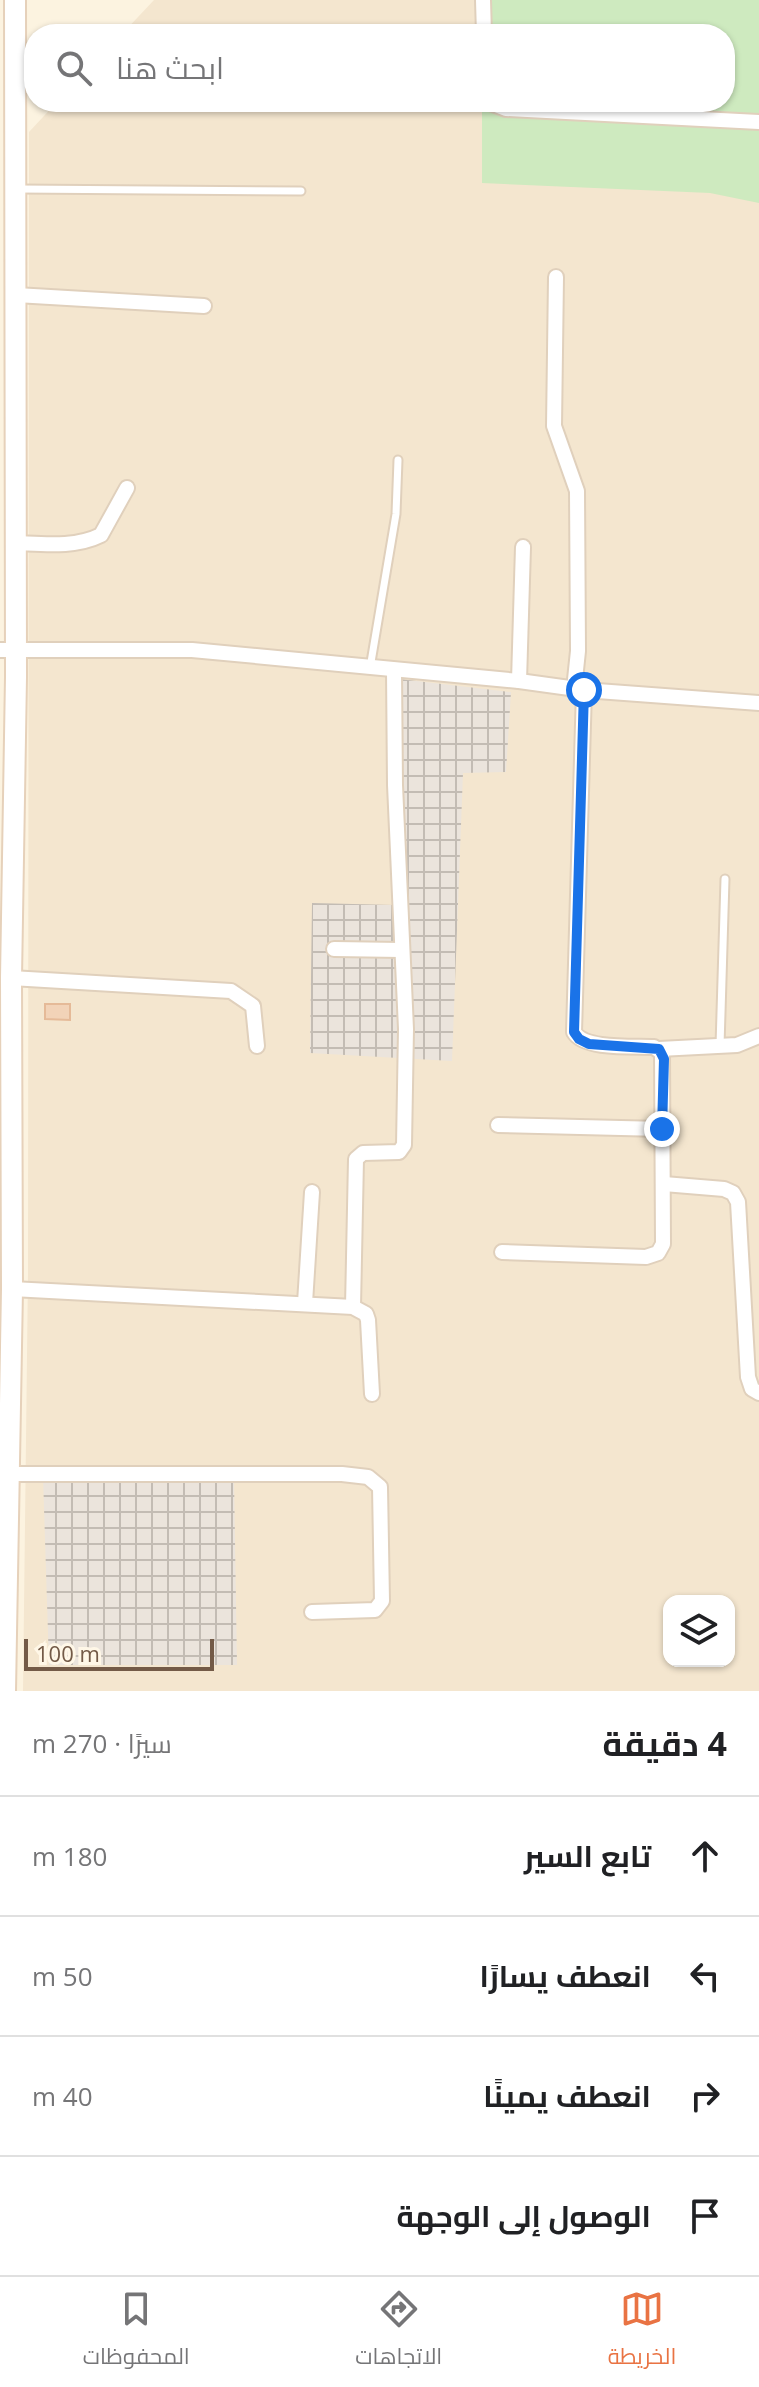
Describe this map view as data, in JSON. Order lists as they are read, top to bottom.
{
  "scale_bar": "100 m",
  "page": {
    "search": "ابحث هنا",
    "scale": "100 m",
    "heading": ["4 دقيقة", "سيرًا · 270 m"],
    "list": [
      ["تابع السير", "180 m"],
      ["انعطف يسارًا", "50 m"],
      ["انعطف يمينًا", "40 m"],
      "الوصول إلى الوجهة"
    ],
    "nav": ["الخريطة", "الاتجاهات", "المحفوظات"]
  }
}
